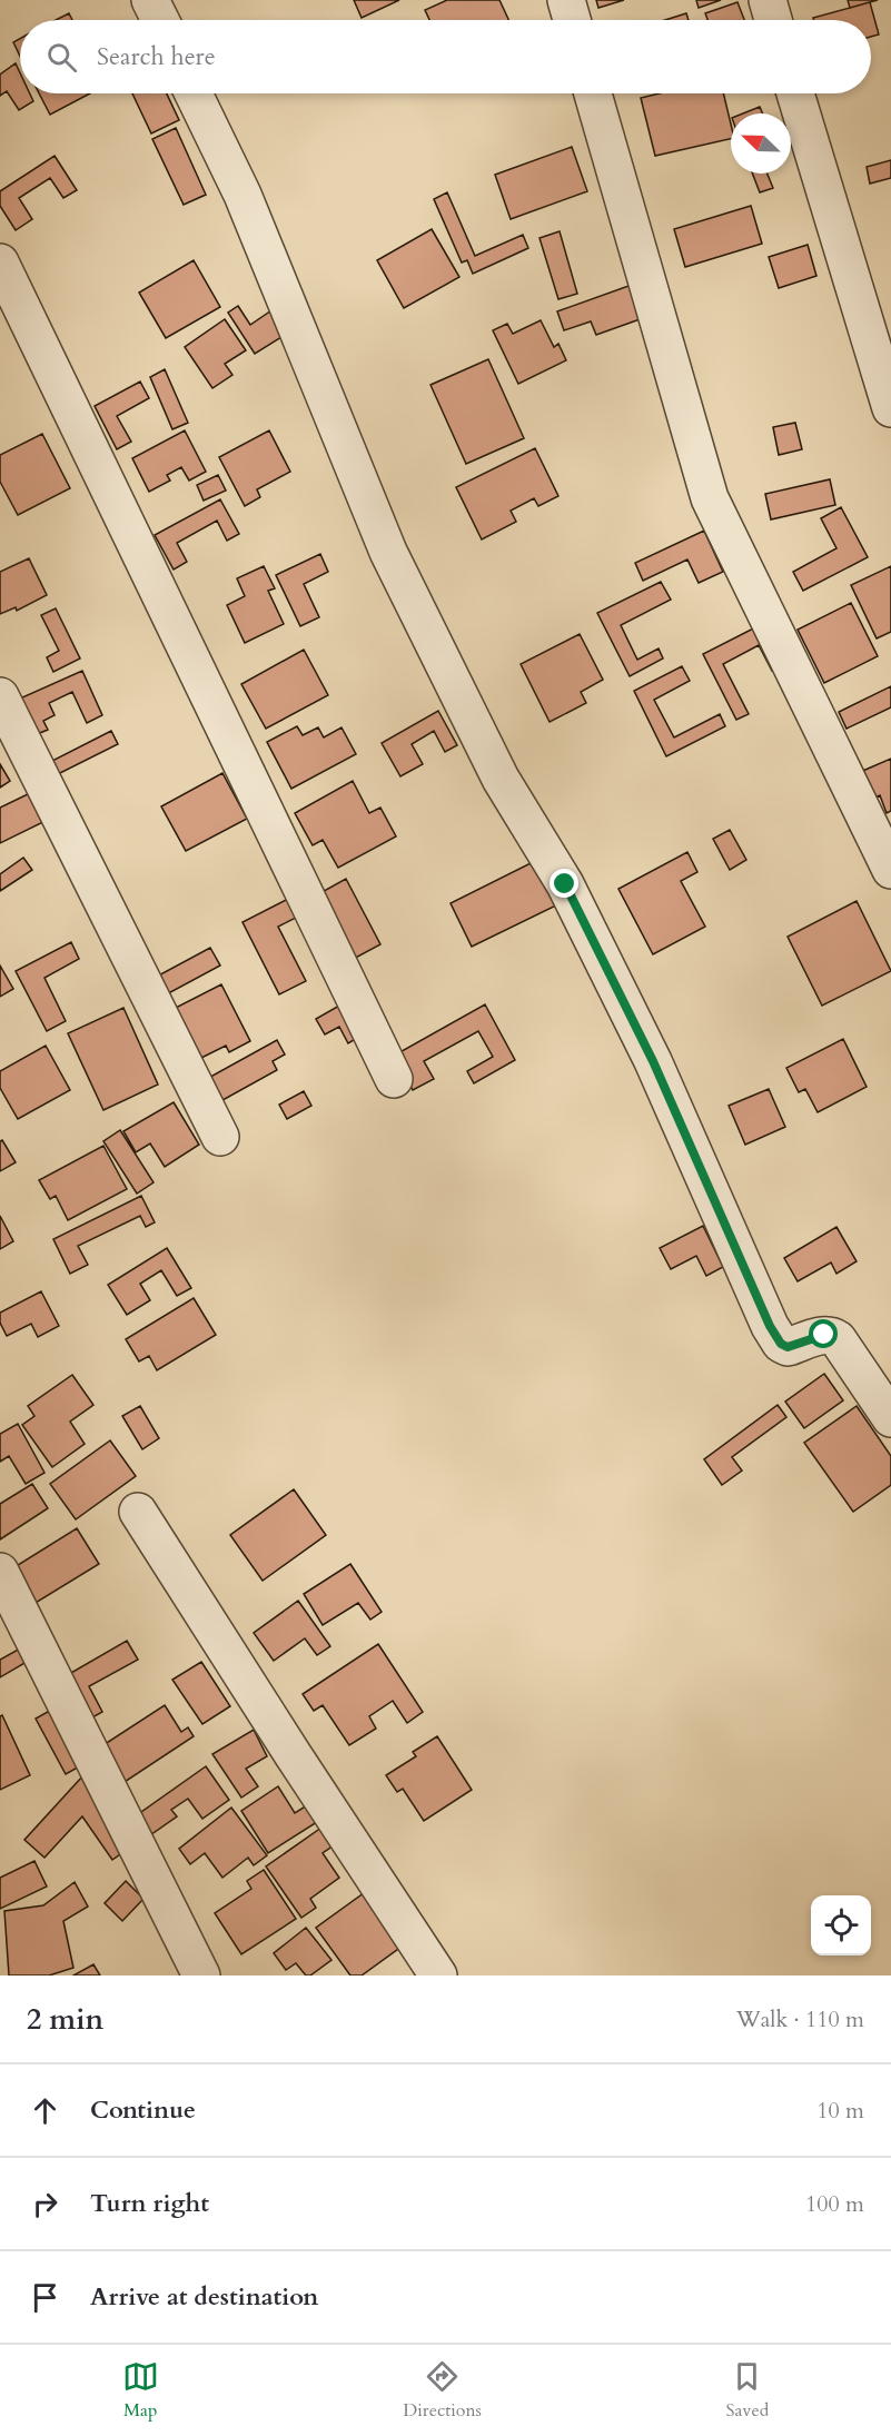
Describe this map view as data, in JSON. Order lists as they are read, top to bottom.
{
  "north": "top left",
  "page": {
    "search": "Search here",
    "heading": ["2 min", "Walk · 110 m"],
    "list": [
      ["Continue", "10 m"],
      ["Turn right", "100 m"],
      "Arrive at destination"
    ],
    "nav": ["Map", "Directions", "Saved"]
  }
}
